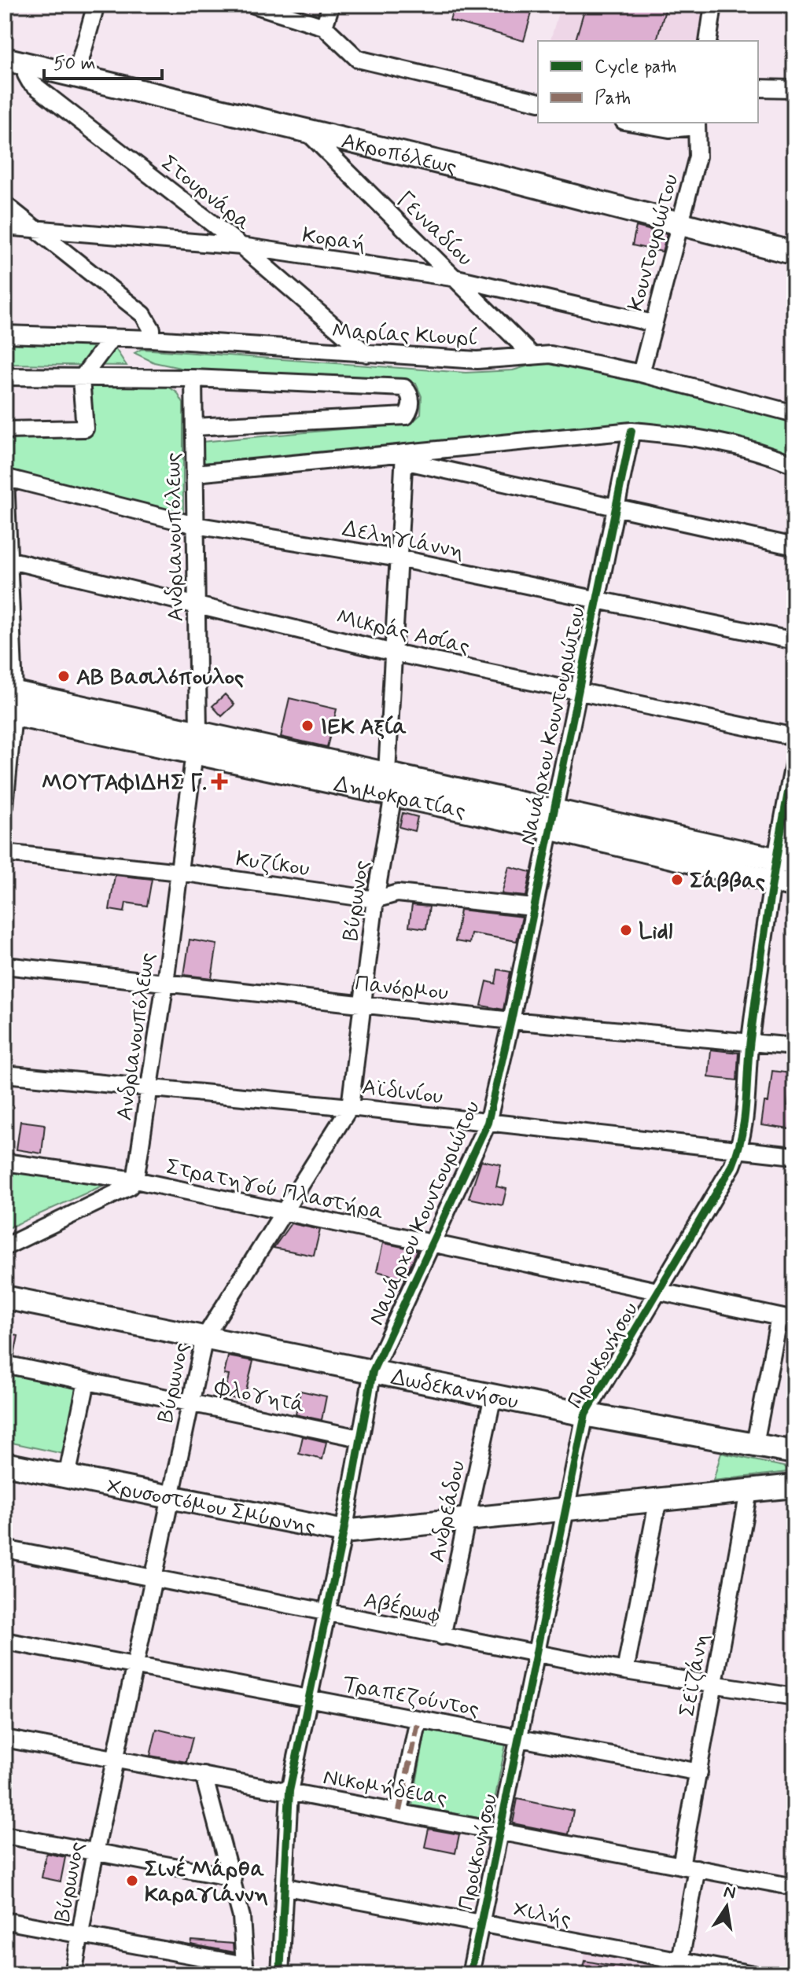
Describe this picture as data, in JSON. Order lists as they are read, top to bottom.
{
  "streets": {
    "street": [
      "Ακροπόλεως",
      "Στουρνάρα",
      "Γενναδίου",
      "Κοραή",
      "Κουντουριώτου",
      "Μαρίας Κιουρί",
      "Ανδριανουπόλεως",
      "Δεληγιάννη",
      "Μικράς Ασίας",
      "Ναυάρχου Κουντουριώτου",
      "Δημοκρατίας",
      "Κυζίκου",
      "Βύρωνος",
      "Πανόρμου",
      "Αϊδινίου",
      "Στρατηγού Πλαστήρα",
      "Προικονήσου",
      "Δωδεκανήσου",
      "Φλογητά",
      "Χρυσοστόμου Σμύρνης",
      "Ανδρεάδου",
      "Αβέρωφ",
      "Σεϊζάνη",
      "Τραπεζούντος",
      "Νικομήδειας",
      "Χιλής"
    ]
  },
  "crossings": [
    ["Ακροπόλεως", "Στουρνάρα"],
    ["Ακροπόλεως", "Γενναδίου"],
    ["Ακροπόλεως", "Κουντουριώτου"],
    ["Στουρνάρα", "Κοραή"],
    ["Στουρνάρα", "Μαρίας Κιουρί"],
    ["Γενναδίου", "Κοραή"],
    ["Γενναδίου", "Μαρίας Κιουρί"],
    ["Κοραή", "Κουντουριώτου"],
    ["Κουντουριώτου", "Μαρίας Κιουρί"],
    ["Ανδριανουπόλεως", "Δεληγιάννη"],
    ["Ανδριανουπόλεως", "Μικράς Ασίας"],
    ["Ανδριανουπόλεως", "Δημοκρατίας"],
    ["Ανδριανουπόλεως", "Κυζίκου"],
    ["Ανδριανουπόλεως", "Πανόρμου"],
    ["Ανδριανουπόλεως", "Αϊδινίου"],
    ["Ανδριανουπόλεως", "Στρατηγού Πλαστήρα"],
    ["Δεληγιάννη", "Ναυάρχου Κουντουριώτου"],
    ["Μικράς Ασίας", "Ναυάρχου Κουντουριώτου"],
    ["Ναυάρχου Κουντουριώτου", "Δημοκρατίας"],
    ["Ναυάρχου Κουντουριώτου", "Κυζίκου"],
    ["Ναυάρχου Κουντουριώτου", "Πανόρμου"],
    ["Ναυάρχου Κουντουριώτου", "Αϊδινίου"],
    ["Ναυάρχου Κουντουριώτου", "Στρατηγού Πλαστήρα"],
    ["Ναυάρχου Κουντουριώτου", "Δωδεκανήσου"],
    ["Ναυάρχου Κουντουριώτου", "Φλογητά"],
    ["Ναυάρχου Κουντουριώτου", "Χρυσοστόμου Σμύρνης"],
    ["Ναυάρχου Κουντουριώτου", "Αβέρωφ"],
    ["Ναυάρχου Κουντουριώτου", "Τραπεζούντος"],
    ["Ναυάρχου Κουντουριώτου", "Νικομήδειας"],
    ["Ναυάρχου Κουντουριώτου", "Χιλής"],
    ["Δημοκρατίας", "Βύρωνος"],
    ["Δημοκρατίας", "Προικονήσου"],
    ["Κυζίκου", "Βύρωνος"],
    ["Βύρωνος", "Πανόρμου"],
    ["Βύρωνος", "Αϊδινίου"],
    ["Βύρωνος", "Στρατηγού Πλαστήρα"],
    ["Βύρωνος", "Δωδεκανήσου"],
    ["Βύρωνος", "Φλογητά"],
    ["Βύρωνος", "Χρυσοστόμου Σμύρνης"],
    ["Βύρωνος", "Αβέρωφ"],
    ["Βύρωνος", "Τραπεζούντος"],
    ["Βύρωνος", "Νικομήδειας"],
    ["Πανόρμου", "Προικονήσου"],
    ["Αϊδινίου", "Προικονήσου"],
    ["Στρατηγού Πλαστήρα", "Προικονήσου"],
    ["Προικονήσου", "Δωδεκανήσου"],
    ["Προικονήσου", "Χρυσοστόμου Σμύρνης"],
    ["Προικονήσου", "Αβέρωφ"],
    ["Προικονήσου", "Τραπεζούντος"],
    ["Προικονήσου", "Νικομήδειας"],
    ["Προικονήσου", "Χιλής"],
    ["Δωδεκανήσου", "Ανδρεάδου"],
    ["Χρυσοστόμου Σμύρνης", "Ανδρεάδου"],
    ["Χρυσοστόμου Σμύρνης", "Σεϊζάνη"],
    ["Ανδρεάδου", "Αβέρωφ"],
    ["Αβέρωφ", "Σεϊζάνη"],
    ["Σεϊζάνη", "Τραπεζούντος"],
    ["Σεϊζάνη", "Νικομήδειας"],
    ["Σεϊζάνη", "Χιλής"]
  ],
  "places": {
    "other": [
      "ΑΒ Βασιλόπουλος",
      "ΙΕΚ Αξία",
      "Σάββας",
      "Lidl",
      "Σινέ Μάρθα Καραγιάννη"
    ],
    "health": ["ΜΟΥΤΑΦΙΔΗΣ Γ."]
  },
  "legend": ["Cycle path", "Path"],
  "scale_bar": "50 m",
  "north": "top"
}
